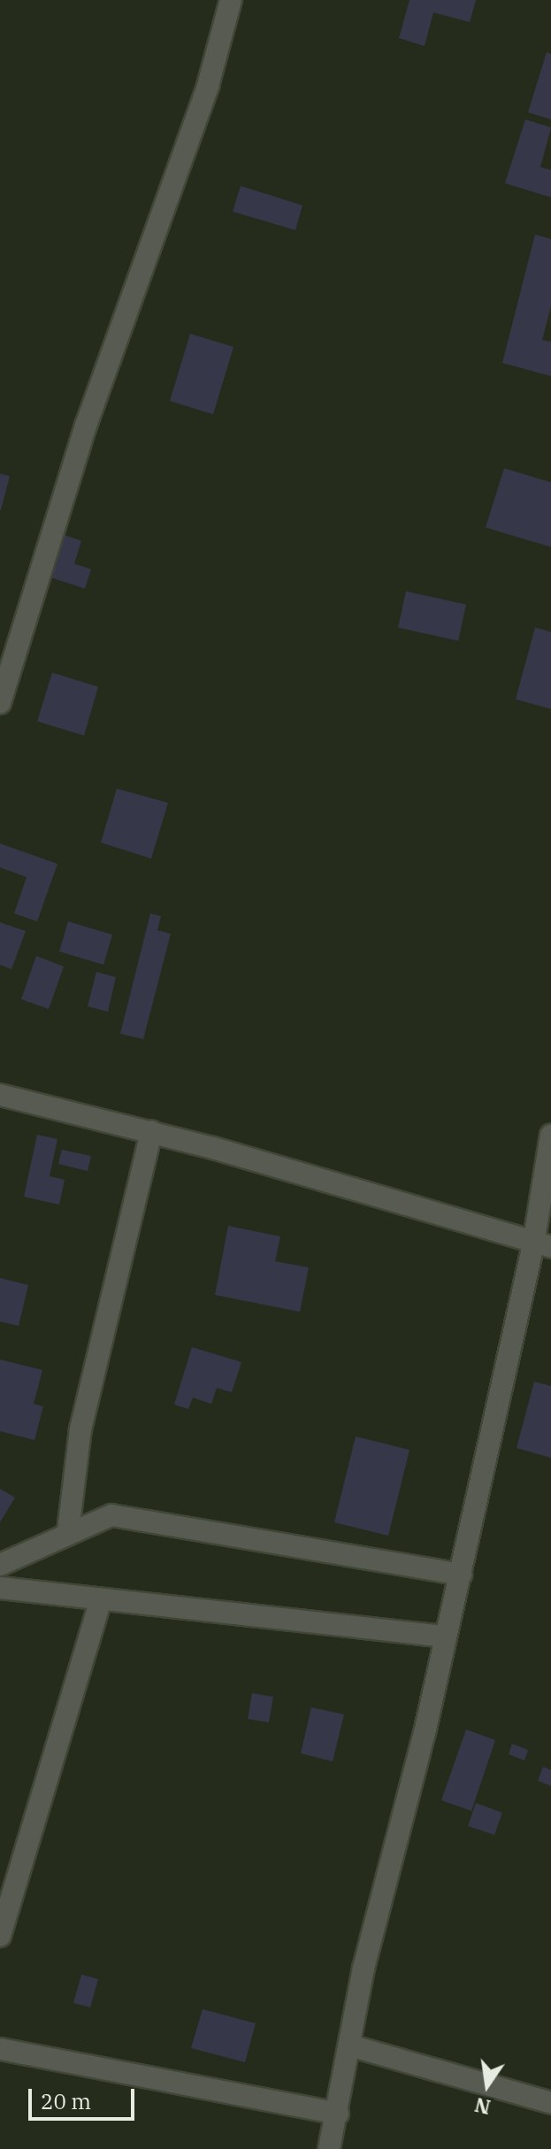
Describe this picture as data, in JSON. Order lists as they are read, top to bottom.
{
  "scale_bar": "20 m",
  "north": "bottom"
}
